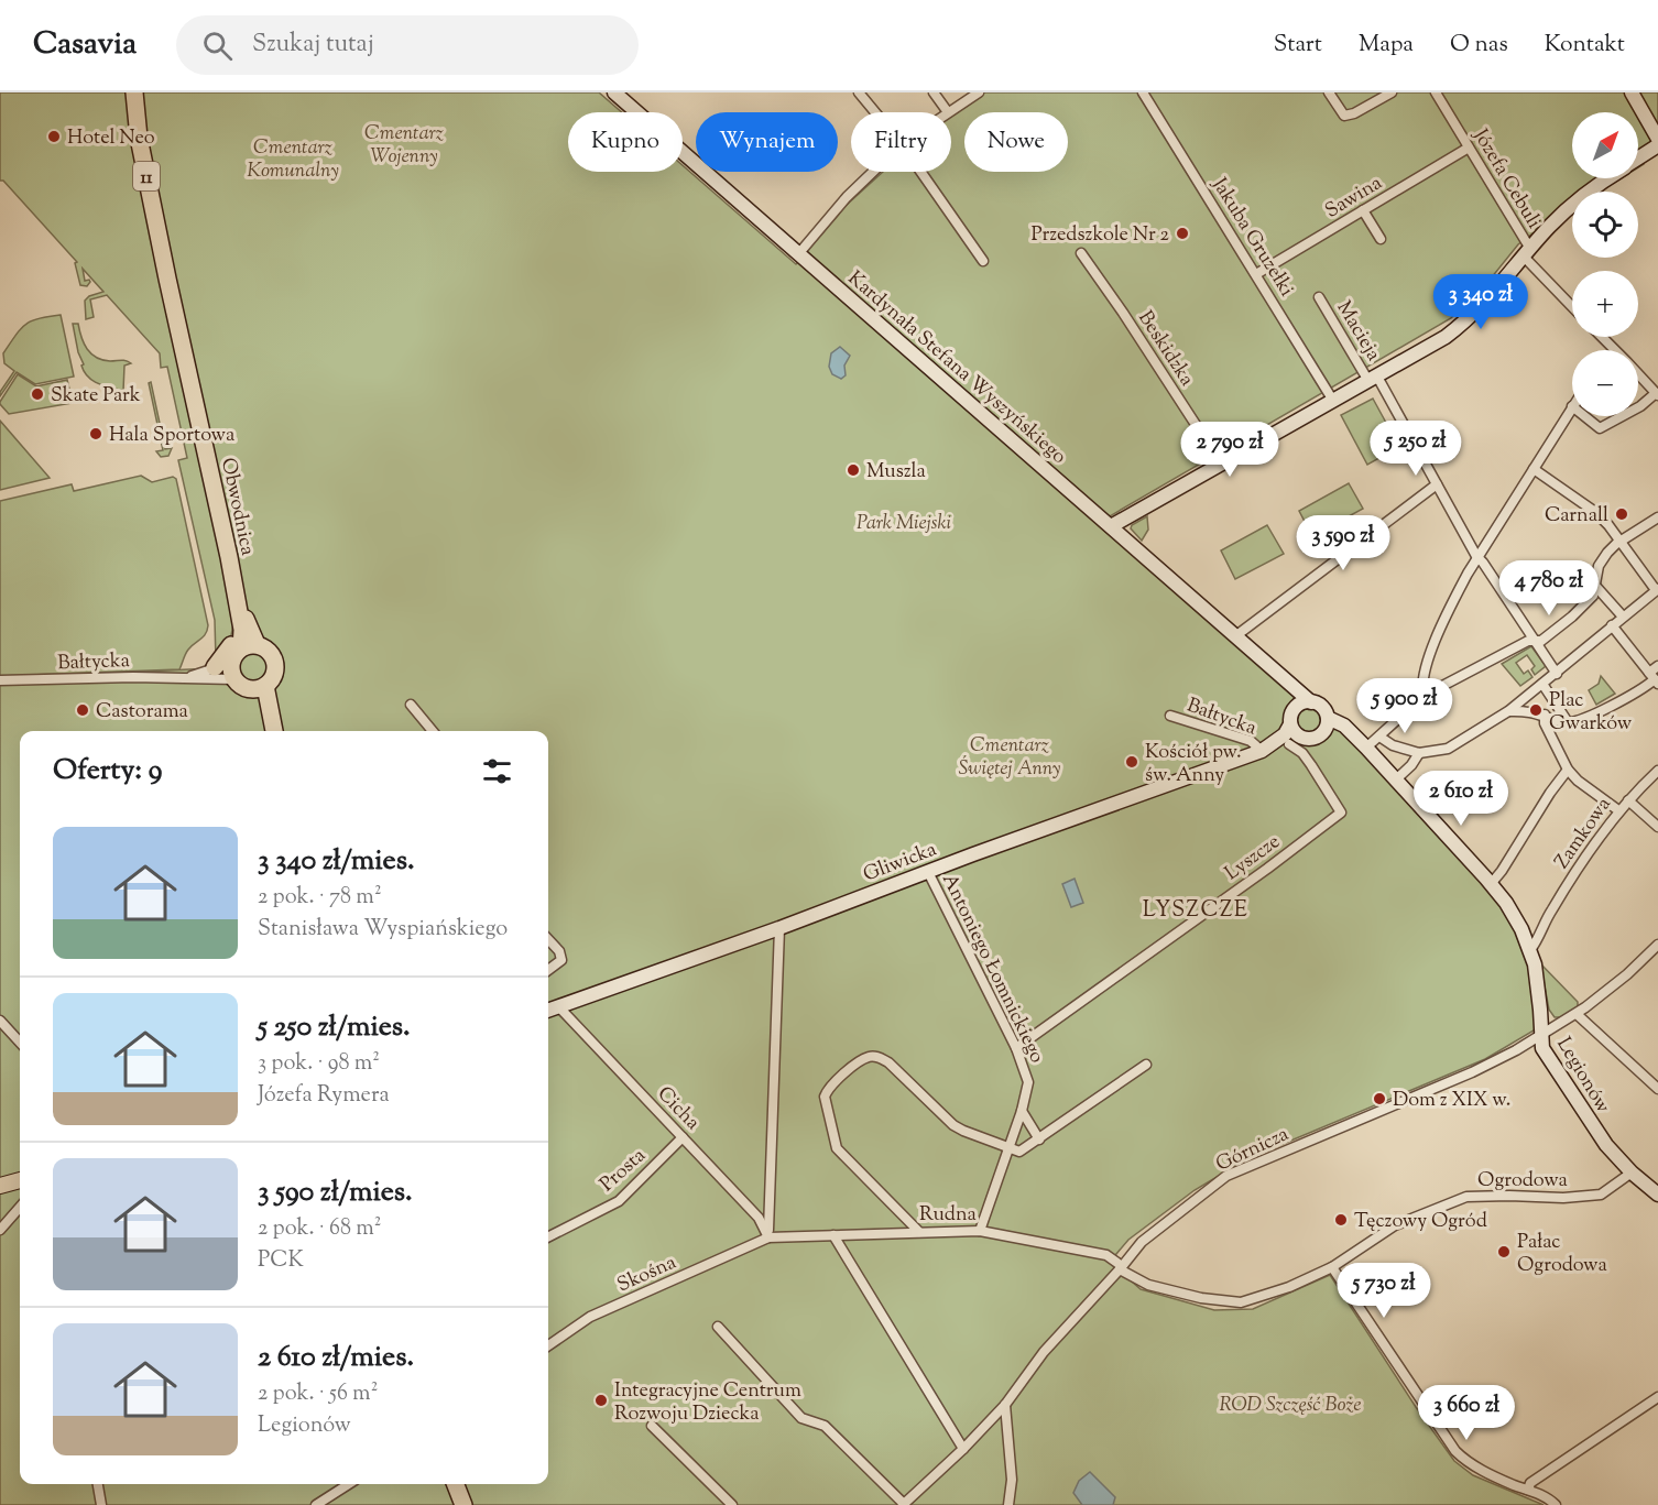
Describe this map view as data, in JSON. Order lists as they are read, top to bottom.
{
  "streets": {
    "highway": ["11", "Obwodnica"],
    "street": [
      "Józefa Cebuli",
      "Sawina",
      "Jakuba Gruzełki",
      "Macieja",
      "Beskidzka",
      "Kardynała Stefana Wyszyńskiego",
      "Bałtycka",
      "Zamkowa",
      "Lyszcze",
      "Gliwicka",
      "Antoniego Łomnickiego",
      "Legionów",
      "Cicha",
      "Górnicza",
      "Prosta",
      "Ogrodowa",
      "Rudna",
      "Skośna"
    ]
  },
  "crossings": [
    ["Józefa Cebuli", "Sawina"],
    ["Sawina", "Jakuba Gruzełki"],
    ["Kardynała Stefana Wyszyńskiego", "Lyszcze"],
    ["Kardynała Stefana Wyszyńskiego", "Gliwicka"],
    ["Kardynała Stefana Wyszyńskiego", "Legionów"],
    ["Obwodnica", "Bałtycka"],
    ["Bałtycka", "Gliwicka"],
    ["Zamkowa", "Legionów"],
    ["Lyszcze", "Gliwicka"],
    ["Lyszcze", "Antoniego Łomnickiego"],
    ["Lyszcze", "Legionów"],
    ["Gliwicka", "Antoniego Łomnickiego"],
    ["Gliwicka", "Legionów"],
    ["Gliwicka", "Cicha"],
    ["Antoniego Łomnickiego", "Rudna"],
    ["Legionów", "Górnicza"],
    ["Legionów", "Ogrodowa"],
    ["Cicha", "Prosta"],
    ["Cicha", "Rudna"],
    ["Cicha", "Skośna"],
    ["Górnicza", "Ogrodowa"],
    ["Górnicza", "Rudna"],
    ["Ogrodowa", "Rudna"],
    ["Rudna", "Skośna"]
  ],
  "districts": ["LYSZCZE"],
  "parks": [
    "Cmentarz Wojenny",
    "Cmentarz Komunalny",
    "Park Miejski",
    "Cmentarz Świętej Anny",
    "ROD Szczęść Boże"
  ],
  "places": [
    "Hotel Neo",
    "Przedszkole Nr 2",
    "Skate Park",
    "Hala Sportowa",
    "Muszla",
    "Carnall",
    "Castorama",
    "Plac Gwarków",
    "Kościół pw. św. Anny",
    "Dom z XIX w.",
    "Tęczowy Ogród",
    "Pałac Ogrodowa",
    "Integracyjne Centrum Rozwoju Dziecka"
  ],
  "north": "top right",
  "page": {
    "header": "Casavia",
    "search": "Szukaj tutaj",
    "nav": [
      "Start",
      "Mapa",
      "O nas",
      "Kontakt"
    ],
    "map_buttons": ["+", "−"],
    "chip": [
      "Kupno",
      "Wynajem",
      "Filtry",
      "Nowe"
    ],
    "price": [
      "3 340 zł",
      "5 250 zł",
      "2 790 zł",
      "3 590 zł",
      "4 780 zł",
      "5 900 zł",
      "2 610 zł",
      "5 730 zł",
      "3 660 zł"
    ],
    "heading": "Oferty: 9",
    "list": [
      {
        "name": "3 340 zł/mies.",
        "note": "2 pok. · 78 m² · Stanisława Wyspiańskiego"
      },
      {
        "name": "5 250 zł/mies.",
        "note": "3 pok. · 98 m² · Józefa Rymera"
      },
      {
        "name": "3 590 zł/mies.",
        "note": "2 pok. · 68 m² · PCK"
      },
      {
        "name": "2 610 zł/mies.",
        "note": "2 pok. · 56 m² · Legionów"
      }
    ]
  }
}
